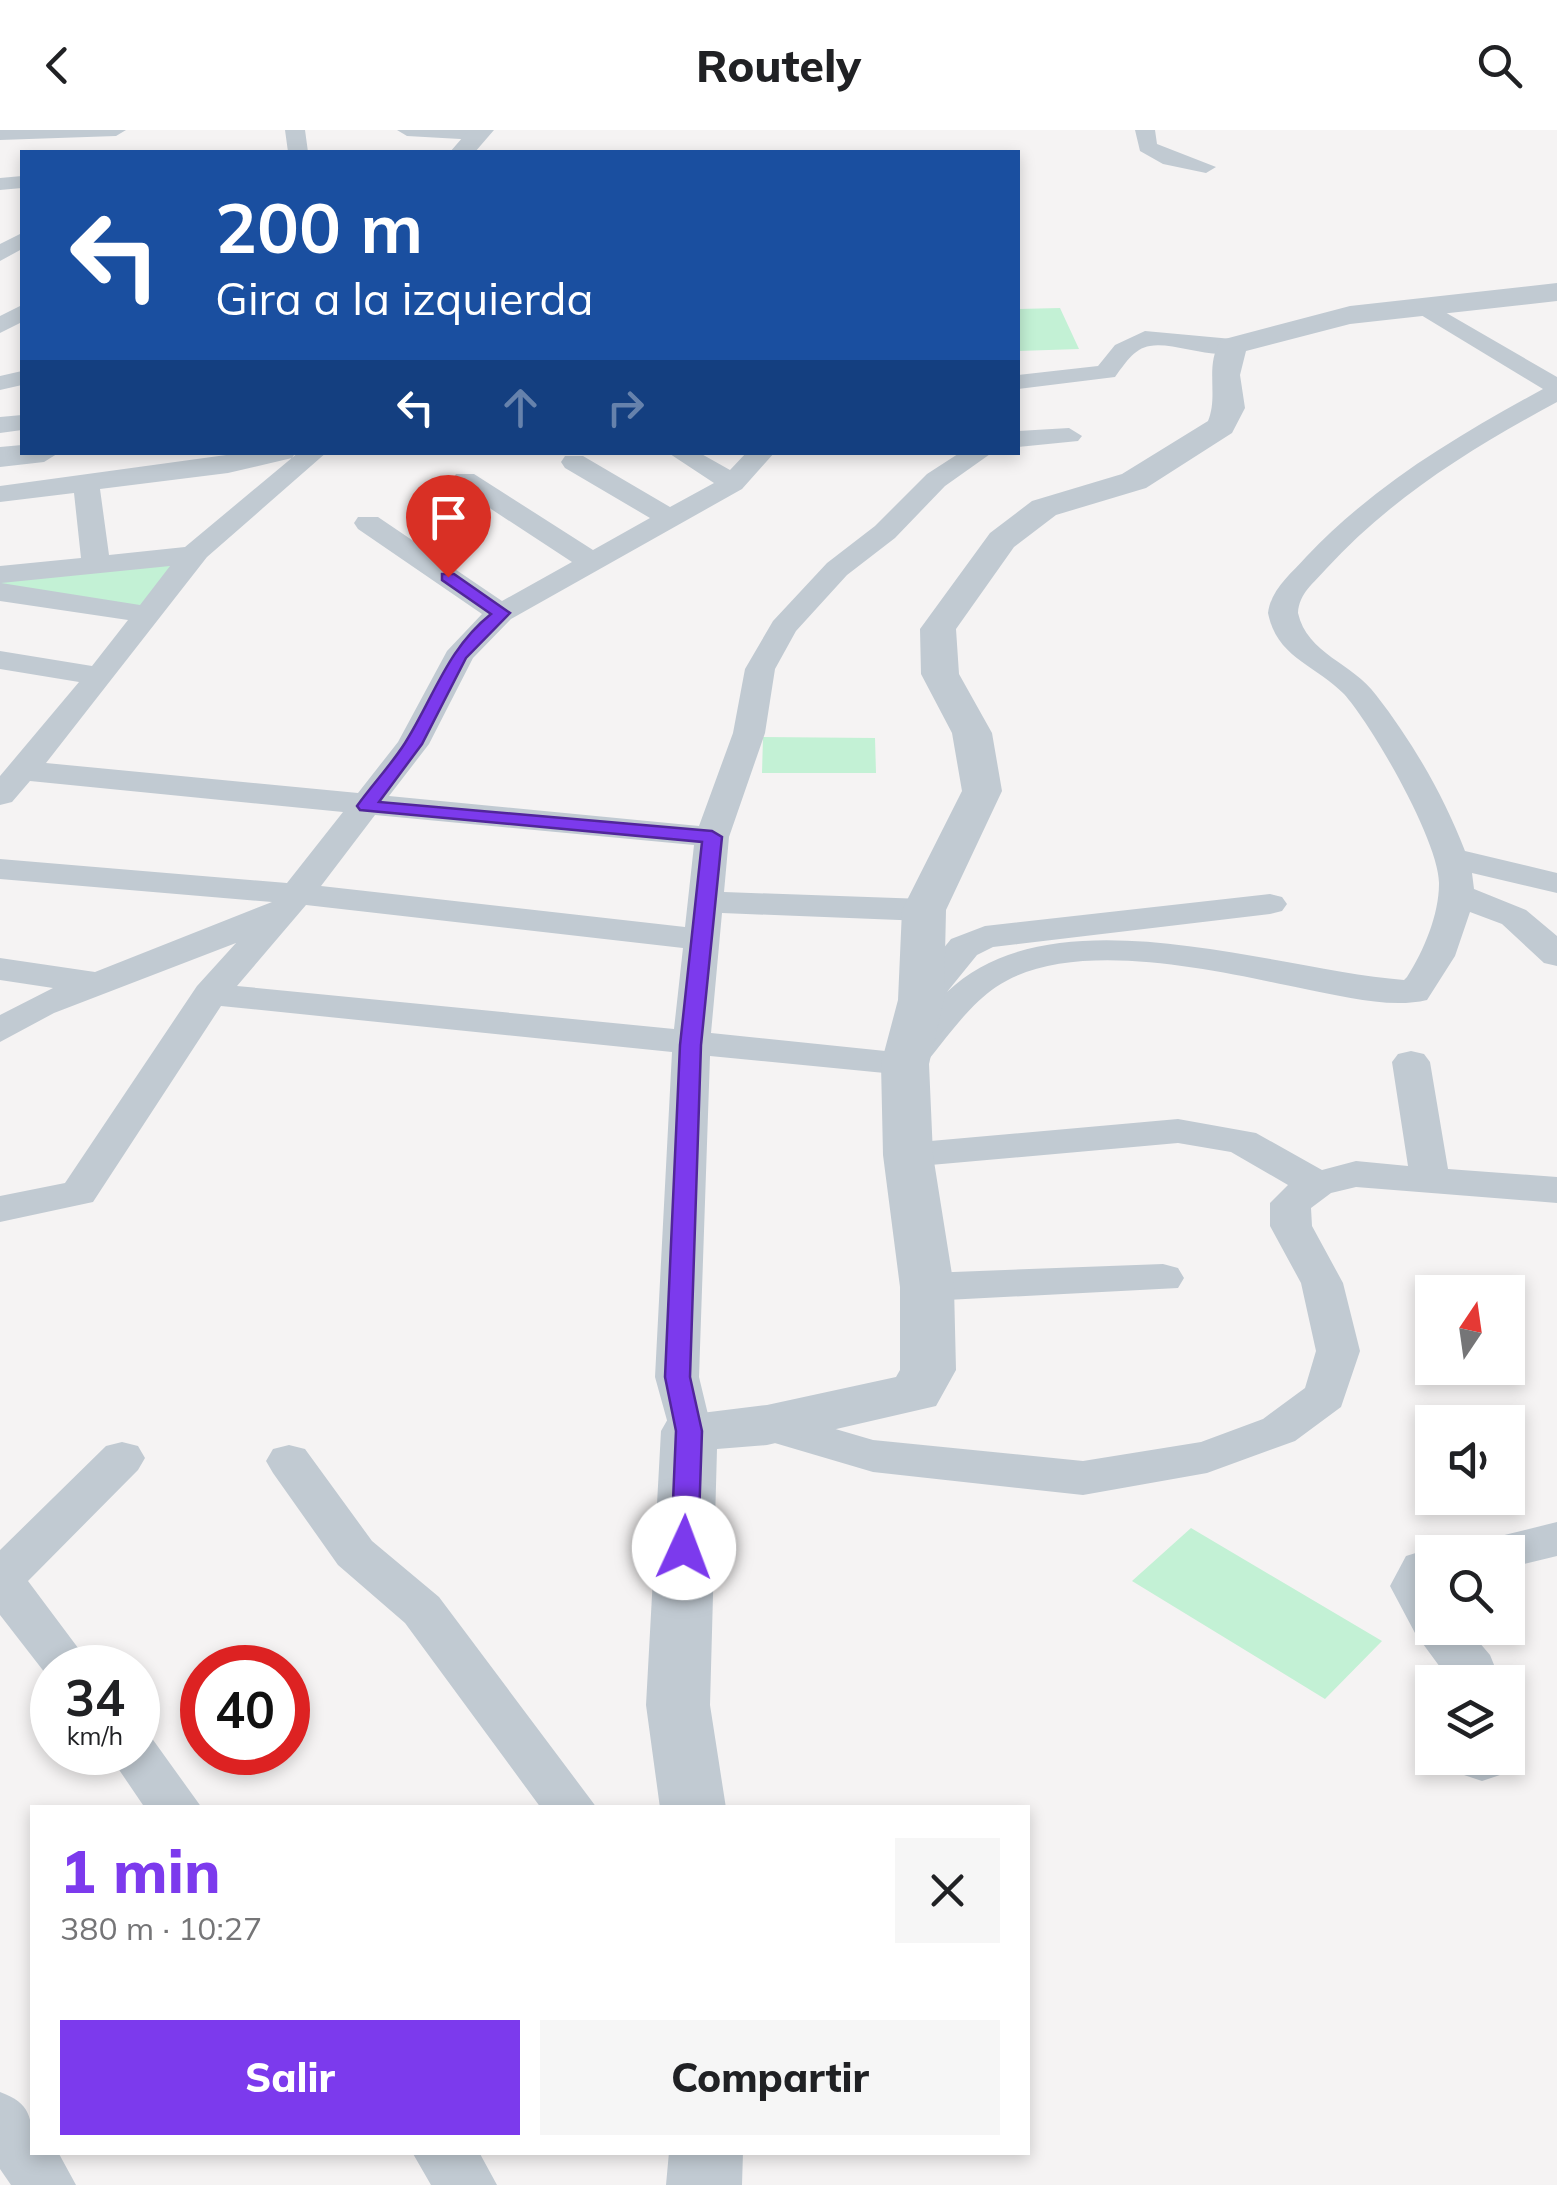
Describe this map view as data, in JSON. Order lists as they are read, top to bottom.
{
  "north": "top",
  "page": {
    "header": "Routely",
    "turn": ["200 m", "Gira a la izquierda"],
    "speed": "34 km/h",
    "limit": "40",
    "heading": ["1 min", "380 m · 10:27"],
    "buttons": ["Salir", "Compartir"]
  }
}
